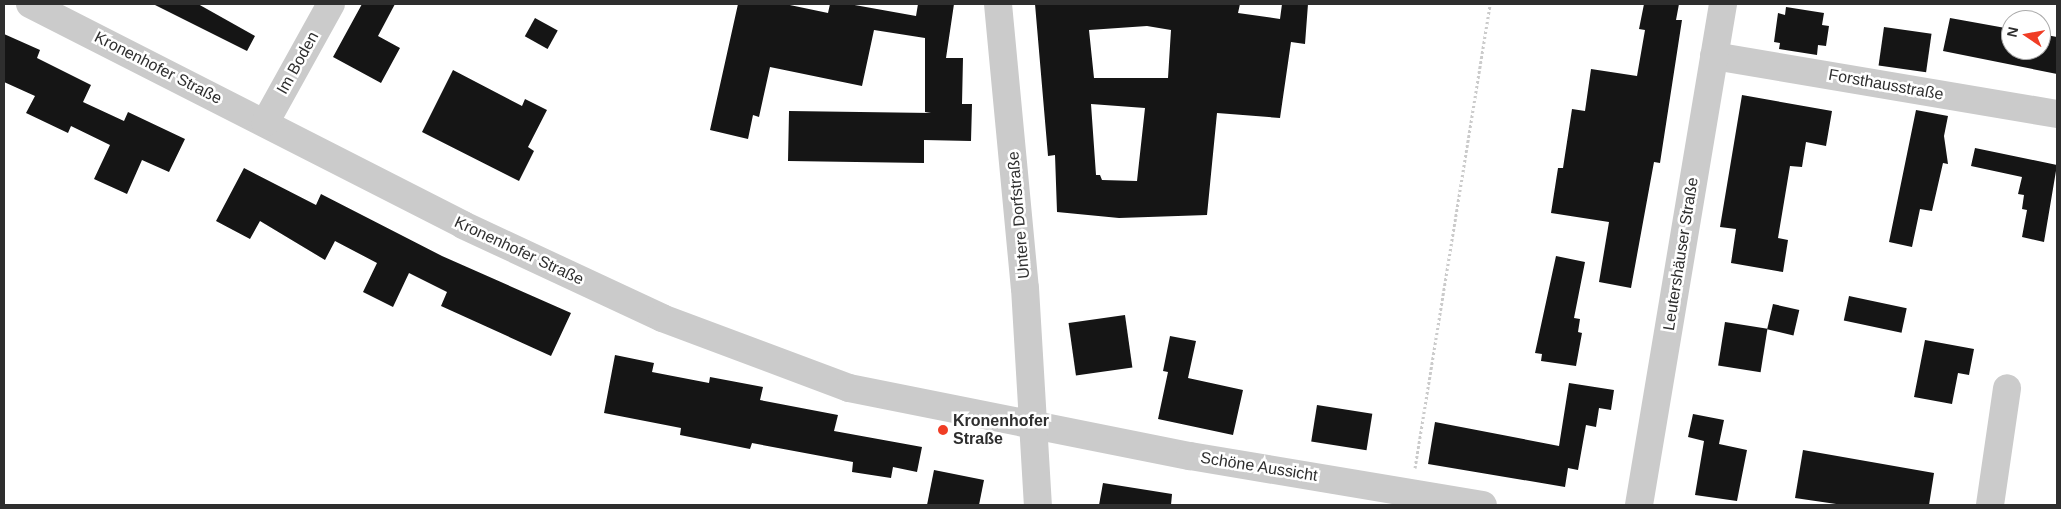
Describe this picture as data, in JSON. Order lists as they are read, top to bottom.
{
  "streets": {
    "street": [
      "Im Boden",
      "Kronenhofer Straße",
      "Forsthausstraße",
      "Untere Dorfstraße",
      "Leutershäuser Straße",
      "Schöne Aussicht"
    ]
  },
  "crossings": [
    ["Im Boden", "Kronenhofer Straße"],
    ["Kronenhofer Straße", "Untere Dorfstraße"],
    ["Kronenhofer Straße", "Schöne Aussicht"],
    ["Forsthausstraße", "Leutershäuser Straße"],
    ["Untere Dorfstraße", "Schöne Aussicht"]
  ],
  "places": ["Kronenhofer Straße"],
  "north": "left"
}
